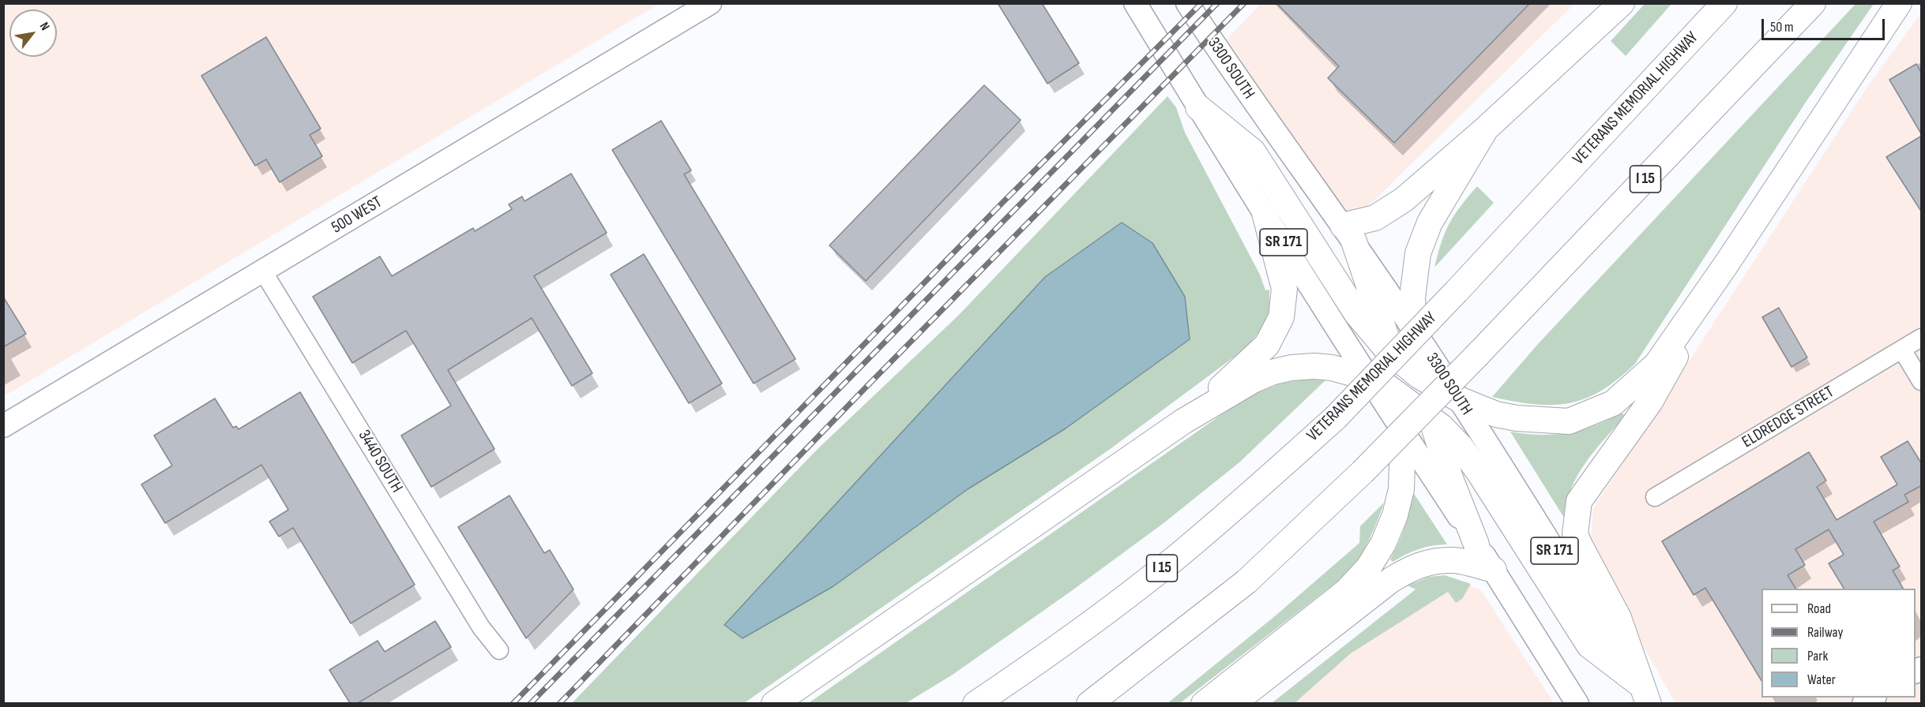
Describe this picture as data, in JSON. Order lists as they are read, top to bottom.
{
  "streets": {
    "highway": ["VETERANS MEMORIAL HIGHWAY", "I 15"],
    "main road": ["3300 SOUTH", "500 WEST", "SR 171"],
    "street": ["ELDREDGE STREET", "3440 SOUTH"]
  },
  "crossings": [
    ["500 WEST", "3440 SOUTH"]
  ],
  "legend": [
    "Road",
    "Railway",
    "Park",
    "Water"
  ],
  "scale_bar": "50 m",
  "north": "top right"
}
